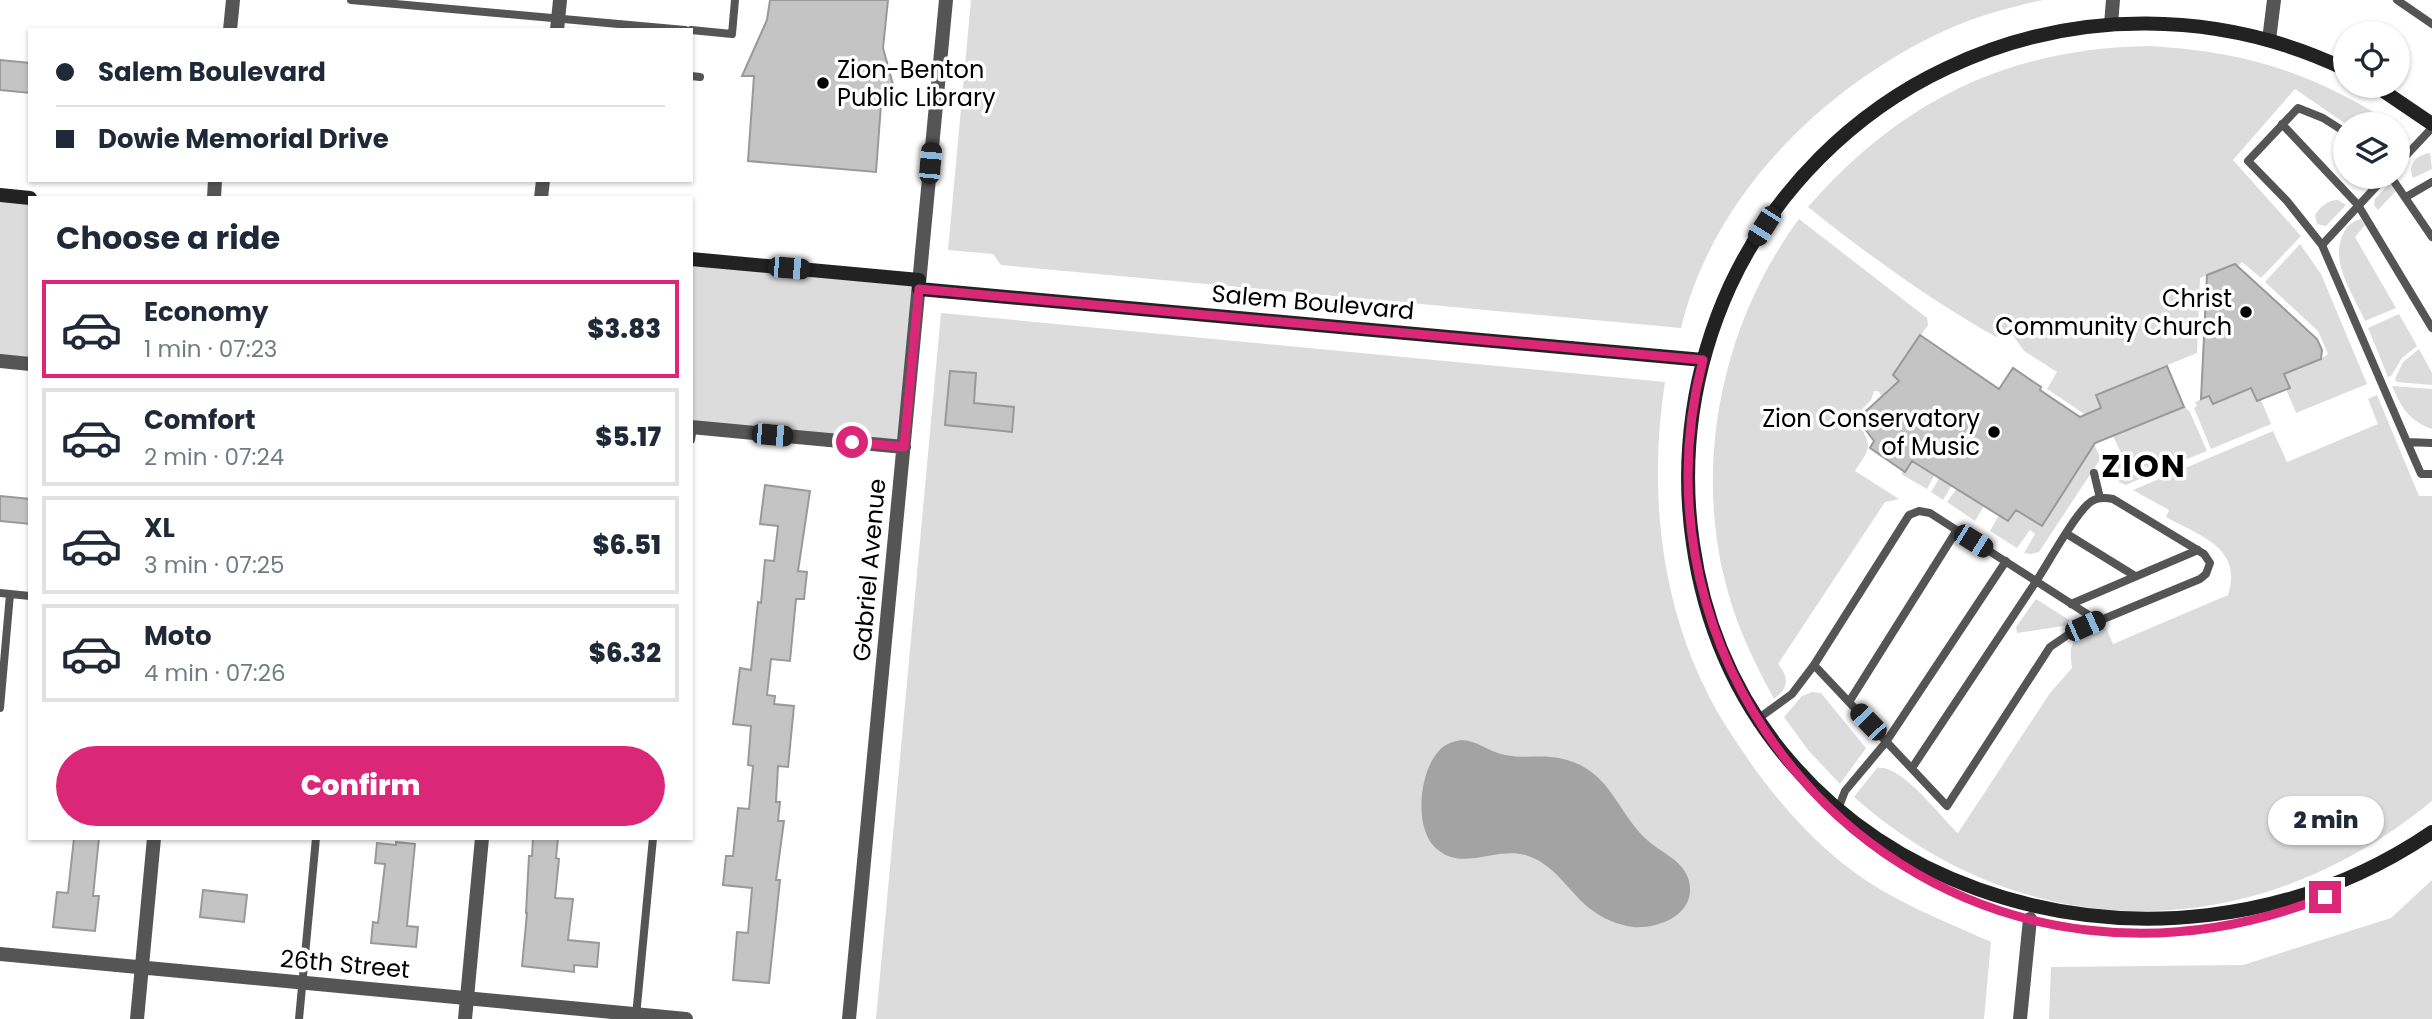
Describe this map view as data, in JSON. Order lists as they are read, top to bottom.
{
  "streets": {
    "street": ["Salem Boulevard", "Gabriel Avenue", "26th Street"]
  },
  "crossings": [
    ["Salem Boulevard", "Gabriel Avenue"]
  ],
  "districts": ["ZION"],
  "places": ["Zion-Benton Public Library", "Christ Community Church", "Zion Conservatory of Music"],
  "page": {
    "banner": ["Salem Boulevard", "Dowie Memorial Drive"],
    "heading": "Choose a ride",
    "list": [
      {
        "name": "Economy",
        "note": "1 min · 07:23",
        "value": "$3.83"
      },
      {
        "name": "Comfort",
        "note": "2 min · 07:24",
        "value": "$5.17"
      },
      {
        "name": "XL",
        "note": "3 min · 07:25",
        "value": "$6.51"
      },
      {
        "name": "Moto",
        "note": "4 min · 07:26",
        "value": "$6.32"
      }
    ],
    "buttons": "Confirm",
    "bubble": "2 min"
  }
}
